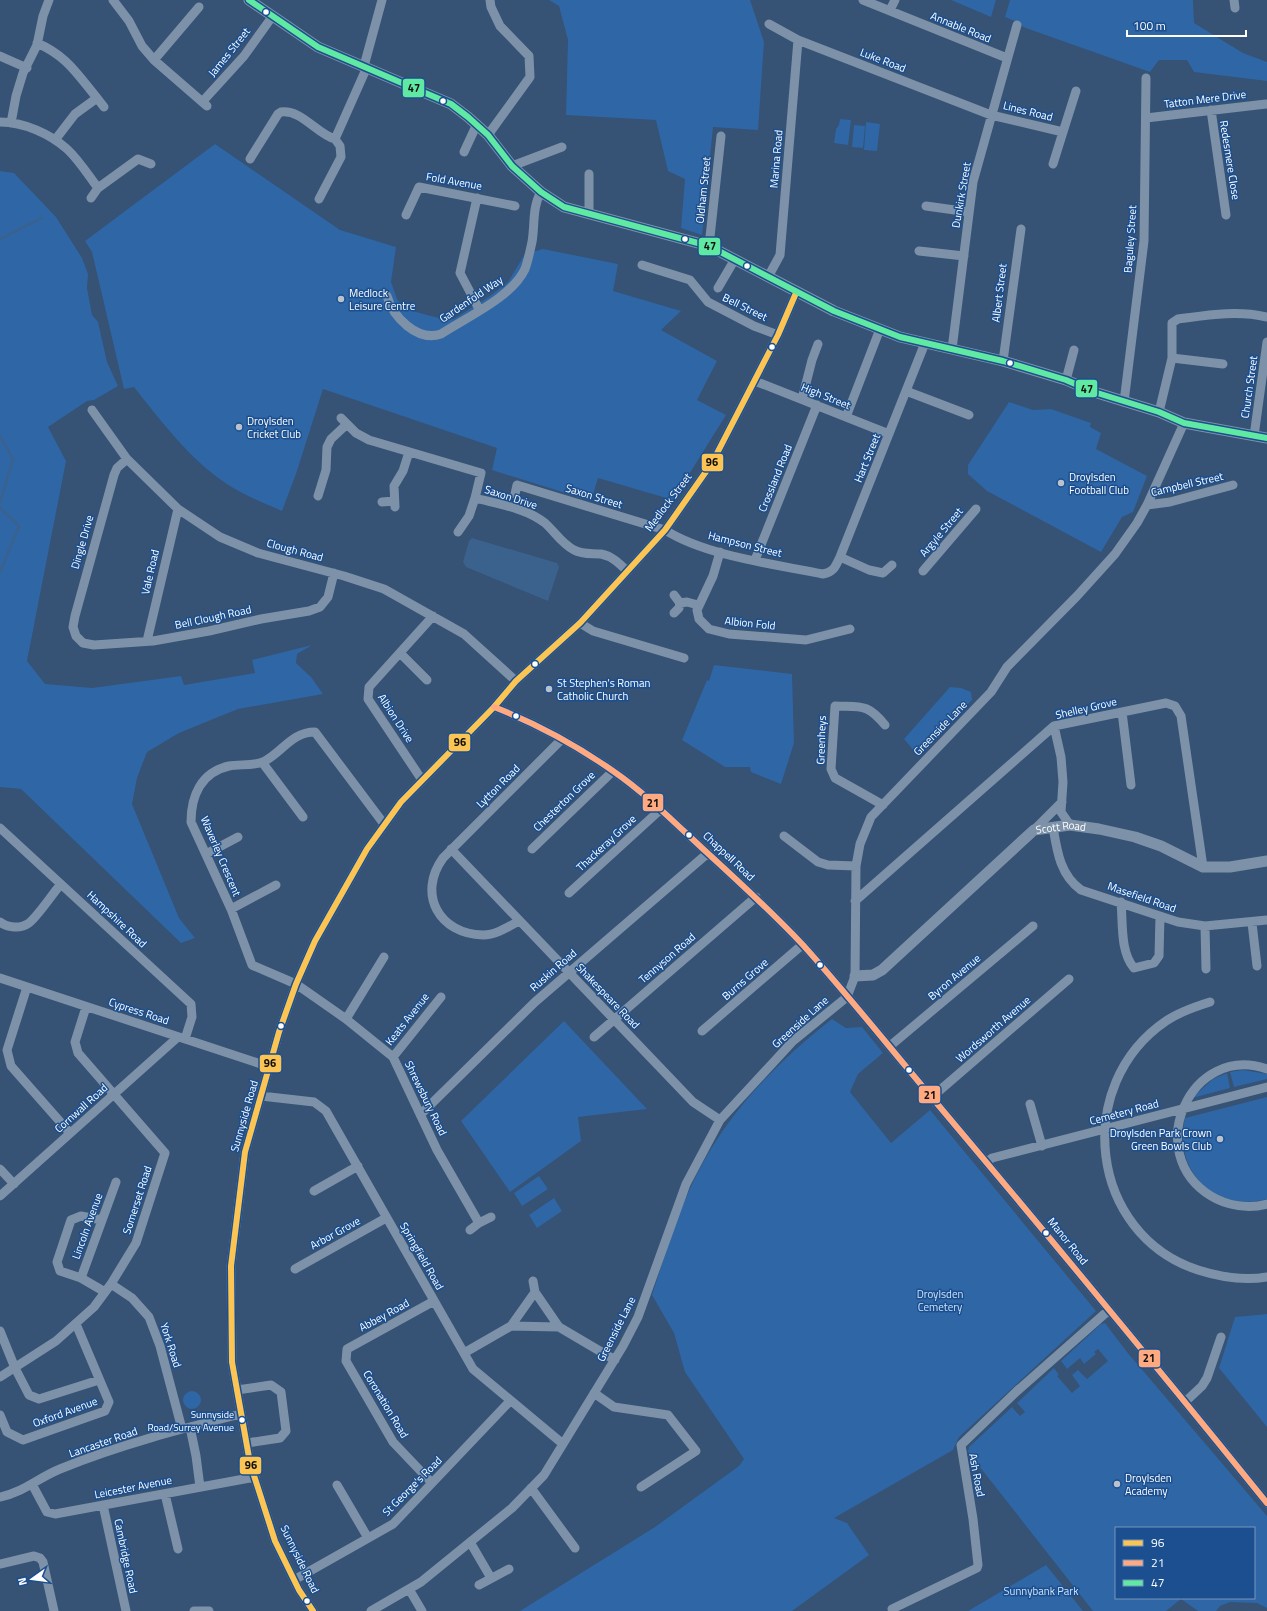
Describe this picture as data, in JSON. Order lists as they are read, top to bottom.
{
  "streets": {
    "street": [
      "Annable Road",
      "James Street",
      "Luke Road",
      "Tatton Mere Drive",
      "Lines Road",
      "Marina Road",
      "Redesmere Close",
      "Fold Avenue",
      "Oldham Street",
      "Dunkirk Street",
      "Baguley Street",
      "Albert Street",
      "Gardenfold Way",
      "Bell Street",
      "Church Street",
      "High Street",
      "Hart Street",
      "Crossland Road",
      "Campbell Street",
      "Saxon Street",
      "Saxon Drive",
      "Medlock Street",
      "Argyle Street",
      "Dingle Drive",
      "Hampson Street",
      "Clough Road",
      "Vale Road",
      "Bell Clough Road",
      "Albion Fold",
      "Shelley Grove",
      "Albion Drive",
      "Greenside Lane",
      "Greenheys",
      "Lytton Road",
      "Chesterton Grove",
      "Scott Road",
      "Thackeray Grove",
      "Waverley Crescent",
      "Chappell Road",
      "Masefield Road",
      "Hampshire Road",
      "Tennyson Road",
      "Ruskin Road",
      "Byron Avenue",
      "Burns Grove",
      "Shakespeare Road",
      "Cypress Road",
      "Keats Avenue",
      "Wordsworth Avenue",
      "Shrewsbury Road",
      "Cornwall Road",
      "Cemetery Road",
      "Sunnyside Road",
      "Somerset Road",
      "Lincoln Avenue",
      "Arbor Grove",
      "Manor Road",
      "Springfield Road",
      "Abbey Road",
      "York Road",
      "Coronation Road",
      "Oxford Avenue",
      "Lancaster Road",
      "Ash Road",
      "St George's Road",
      "Leicester Avenue",
      "Cambridge Road"
    ]
  },
  "crossings": [
    ["Annable Road", "Dunkirk Street"],
    ["Luke Road", "Lines Road"],
    ["Luke Road", "Marina Road"],
    ["Luke Road", "Dunkirk Street"],
    ["Tatton Mere Drive", "Redesmere Close"],
    ["Tatton Mere Drive", "Baguley Street"],
    ["Lines Road", "Dunkirk Street"],
    ["Bell Street", "Medlock Street"],
    ["High Street", "Hart Street"],
    ["High Street", "Crossland Road"],
    ["High Street", "Medlock Street"],
    ["Hart Street", "Hampson Street"],
    ["Crossland Road", "Hampson Street"],
    ["Campbell Street", "Greenside Lane"],
    ["Saxon Street", "Medlock Street"],
    ["Saxon Street", "Hampson Street"],
    ["Saxon Drive", "Medlock Street"],
    ["Medlock Street", "Hampson Street"],
    ["Medlock Street", "Clough Road"],
    ["Medlock Street", "Chappell Road"],
    ["Medlock Street", "Sunnyside Road"],
    ["Dingle Drive", "Clough Road"],
    ["Dingle Drive", "Bell Clough Road"],
    ["Clough Road", "Vale Road"],
    ["Clough Road", "Bell Clough Road"],
    ["Clough Road", "Albion Drive"],
    ["Vale Road", "Bell Clough Road"],
    ["Shelley Grove", "Greenside Lane"],
    ["Shelley Grove", "Scott Road"],
    ["Albion Drive", "Sunnyside Road"],
    ["Greenside Lane", "Greenheys"],
    ["Greenside Lane", "Scott Road"],
    ["Greenside Lane", "Chappell Road"],
    ["Greenside Lane", "Shakespeare Road"],
    ["Greenside Lane", "Manor Road"],
    ["Greenside Lane", "Springfield Road"],
    ["Lytton Road", "Chappell Road"],
    ["Lytton Road", "Shakespeare Road"],
    ["Chesterton Grove", "Chappell Road"],
    ["Scott Road", "Masefield Road"],
    ["Thackeray Grove", "Chappell Road"],
    ["Waverley Crescent", "Shrewsbury Road"],
    ["Waverley Crescent", "Sunnyside Road"],
    ["Chappell Road", "Tennyson Road"],
    ["Chappell Road", "Ruskin Road"],
    ["Chappell Road", "Burns Grove"],
    ["Chappell Road", "Sunnyside Road"],
    ["Chappell Road", "Manor Road"],
    ["Hampshire Road", "Cypress Road"],
    ["Hampshire Road", "Cornwall Road"],
    ["Tennyson Road", "Shakespeare Road"],
    ["Ruskin Road", "Shakespeare Road"],
    ["Ruskin Road", "Shrewsbury Road"],
    ["Byron Avenue", "Manor Road"],
    ["Cypress Road", "Cornwall Road"],
    ["Cypress Road", "Sunnyside Road"],
    ["Cypress Road", "Somerset Road"],
    ["Keats Avenue", "Shrewsbury Road"],
    ["Wordsworth Avenue", "Manor Road"],
    ["Shrewsbury Road", "Sunnyside Road"],
    ["Cornwall Road", "Somerset Road"],
    ["Cemetery Road", "Manor Road"],
    ["Sunnyside Road", "Springfield Road"],
    ["Sunnyside Road", "Lancaster Road"],
    ["Sunnyside Road", "St George's Road"],
    ["Sunnyside Road", "Leicester Avenue"],
    ["Somerset Road", "York Road"],
    ["Somerset Road", "Oxford Avenue"],
    ["Arbor Grove", "Springfield Road"],
    ["Manor Road", "Ash Road"],
    ["Springfield Road", "Abbey Road"],
    ["Springfield Road", "St George's Road"],
    ["Abbey Road", "Coronation Road"],
    ["York Road", "Lancaster Road"],
    ["York Road", "Leicester Avenue"],
    ["Coronation Road", "St George's Road"],
    ["Lancaster Road", "Leicester Avenue"],
    ["Leicester Avenue", "Cambridge Road"]
  ],
  "parks": ["Droylsden Cemetery", "Sunnybank Park"],
  "places": [
    "Medlock Leisure Centre",
    "Droylsden Cricket Club",
    "Droylsden Football Club",
    "St Stephen's Roman Catholic Church",
    "Droylsden Park Crown Green Bowls Club",
    "Sunnyside Road/Surrey Avenue",
    "Droylsden Academy"
  ],
  "lines": ["transit line 47", "transit line 96", "transit line 21"],
  "legend": ["96", "21", "47"],
  "scale_bar": "100 m",
  "north": "left"
}
